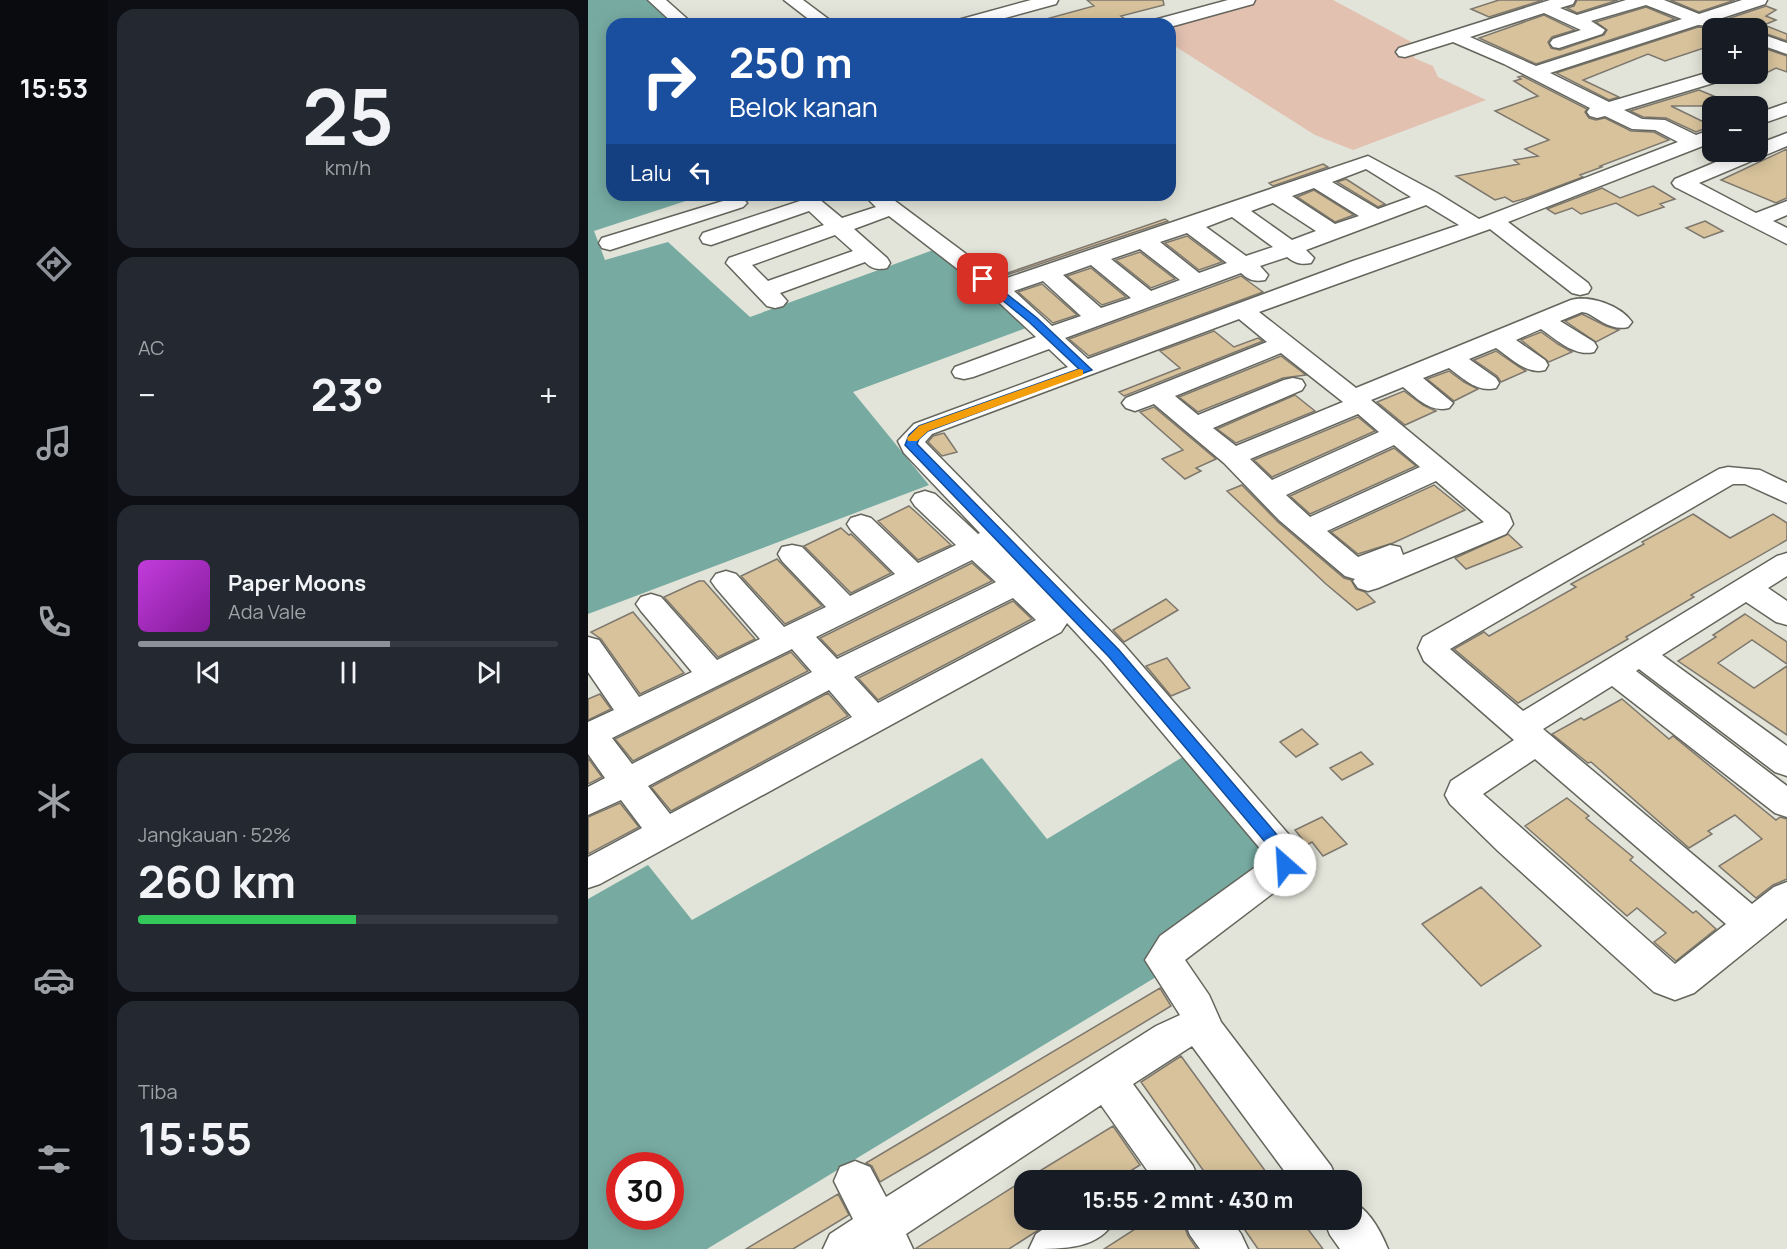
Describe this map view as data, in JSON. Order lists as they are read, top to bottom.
{
  "page": {
    "tabs": "15:53",
    "tile": [
      ["25", "km/h"],
      "AC",
      ["Jangkauan · 52%", "260 km"],
      ["Tiba", "15:55"]
    ],
    "map_buttons": ["+", "−"],
    "turn": ["250 m", "Belok kanan"],
    "then": "Lalu",
    "heat": ["−", "23°", "+"],
    "song": ["Paper Moons", "Ada Vale"],
    "limit": "30",
    "trip": "15:55 · 2 mnt · 430 m"
  }
}
